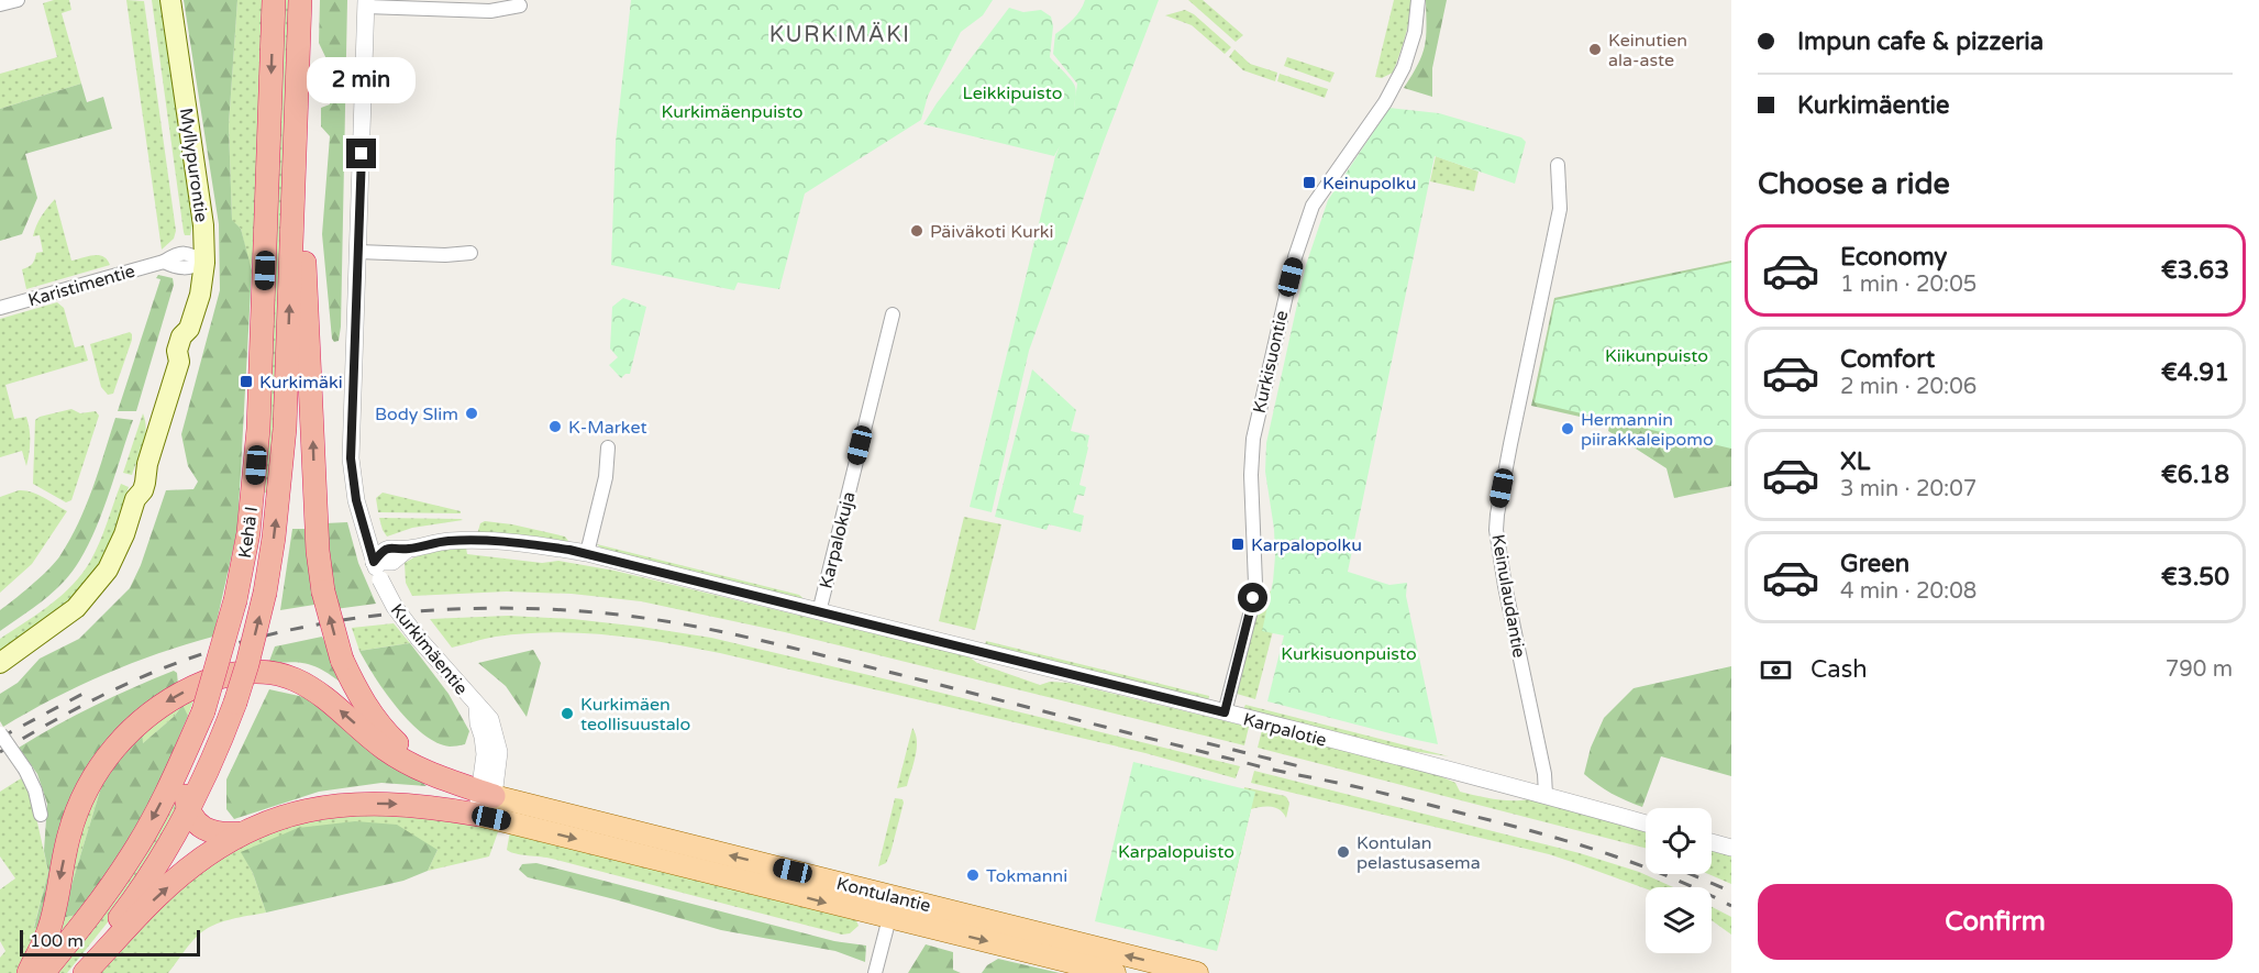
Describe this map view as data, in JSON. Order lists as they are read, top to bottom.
{
  "streets": {
    "highway": ["Kehä I"],
    "main road": ["Myllypurontie", "Kontulantie"],
    "street": [
      "Karistimentie",
      "Kurkisuontie",
      "Karpalokuja",
      "Keinulaudantie",
      "Kurkimäentie",
      "Karpalotie"
    ]
  },
  "crossings": [
    ["Myllypurontie", "Karistimentie"],
    ["Kurkisuontie", "Karpalotie"],
    ["Karpalokuja", "Karpalotie"],
    ["Keinulaudantie", "Karpalotie"],
    ["Kurkimäentie", "Karpalotie"],
    ["Kurkimäentie", "Kontulantie"]
  ],
  "districts": ["KURKIMÄKI"],
  "parks": [
    "Leikkipuisto",
    "Kurkimäenpuisto",
    "Kiikunpuisto",
    "Kurkisuonpuisto",
    "Karpalopuisto"
  ],
  "places": {
    "other": [
      "Keinutien ala-aste",
      "Päiväkoti Kurki",
      "Body Slim",
      "K-Market",
      "Hermannin piirakkaleipomo",
      "Kurkimäen teollisuustalo",
      "Kontulan pelastusasema",
      "Tokmanni"
    ],
    "transit": ["Keinupolku", "Kurkimäki", "Karpalopolku"]
  },
  "scale_bar": "100 m",
  "page": {
    "banner": ["Impun cafe & pizzeria", "Kurkimäentie"],
    "bubble": "2 min",
    "heading": "Choose a ride",
    "list": [
      {
        "name": "Economy",
        "note": "1 min · 20:05",
        "value": "€3.63"
      },
      {
        "name": "Comfort",
        "note": "2 min · 20:06",
        "value": "€4.91"
      },
      {
        "name": "XL",
        "note": "3 min · 20:07",
        "value": "€6.18"
      },
      {
        "name": "Green",
        "note": "4 min · 20:08",
        "value": "€3.50"
      }
    ],
    "pay": ["Cash", "790 m"],
    "buttons": "Confirm",
    "scale": "100 m"
  }
}
